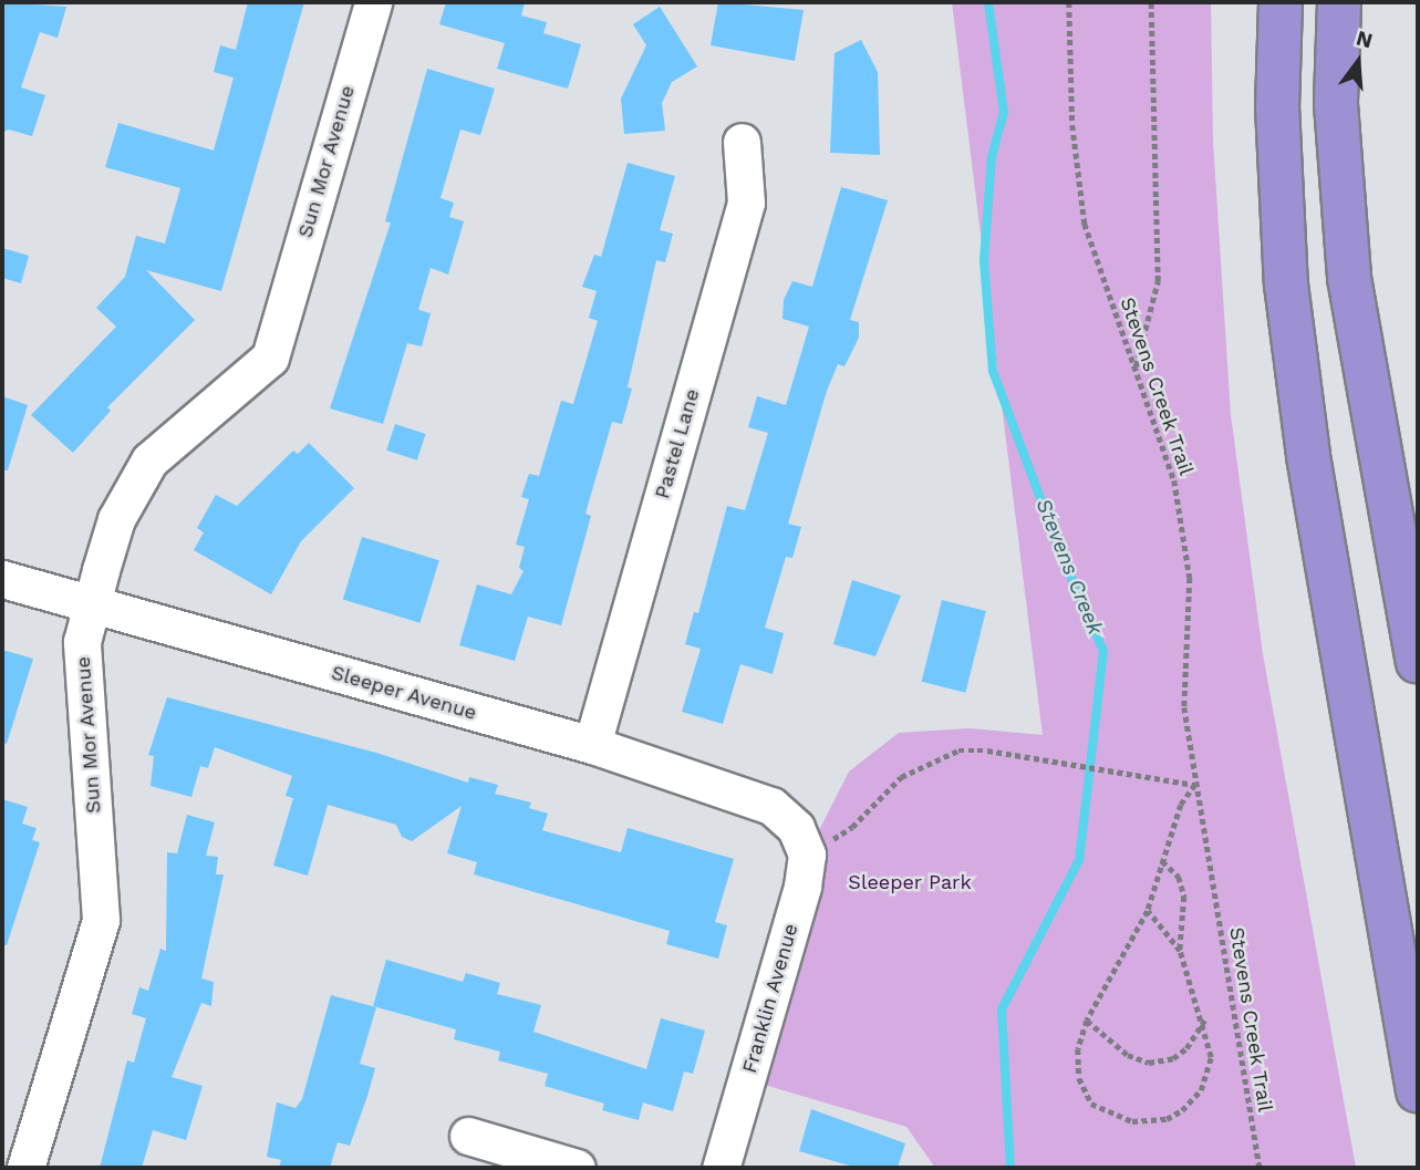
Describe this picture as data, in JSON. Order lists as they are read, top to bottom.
{
  "streets": {
    "street": [
      "Sun Mor Avenue",
      "Pastel Lane",
      "Sleeper Avenue",
      "Franklin Avenue"
    ],
    "path": ["Stevens Creek Trail"]
  },
  "crossings": [
    ["Sun Mor Avenue", "Sleeper Avenue"],
    ["Pastel Lane", "Sleeper Avenue"],
    ["Sleeper Avenue", "Franklin Avenue"]
  ],
  "water": ["Stevens Creek"],
  "parks": ["Sleeper Park"],
  "north": "top"
}
